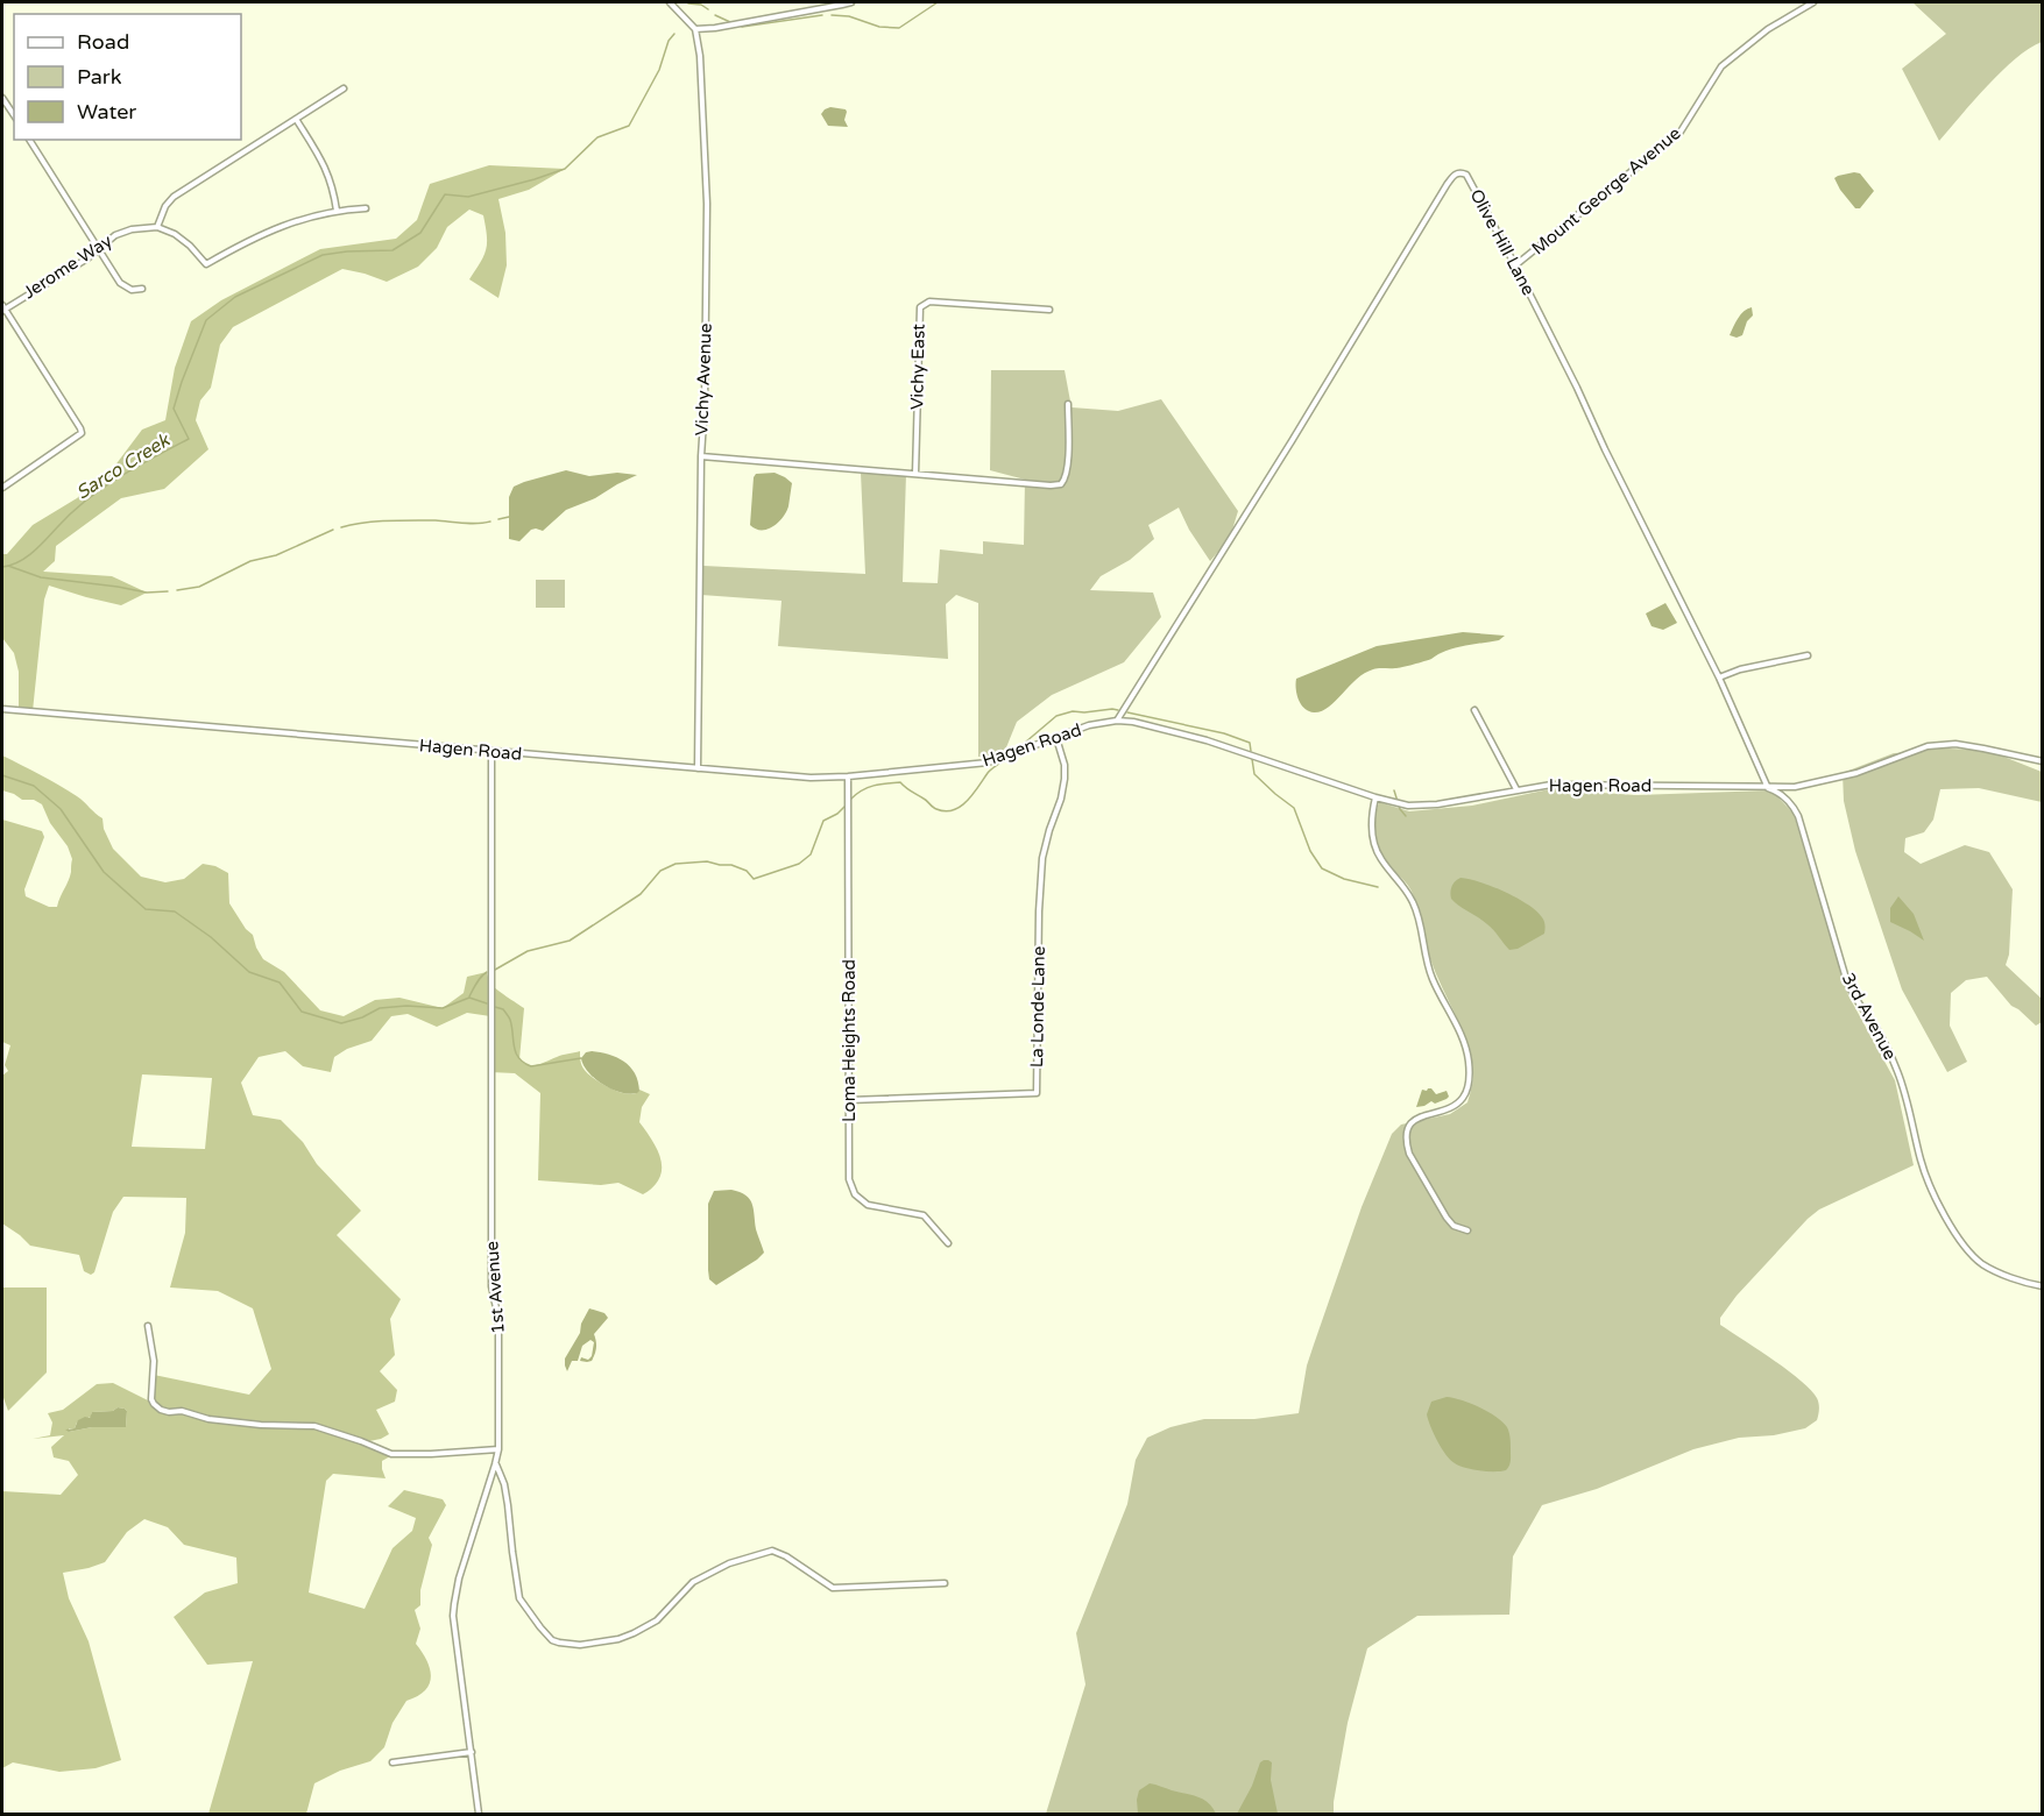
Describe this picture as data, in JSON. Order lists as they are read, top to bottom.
{
  "streets": {
    "street": [
      "Mount George Avenue",
      "Olive Hill Lane",
      "Jerome Way",
      "Vichy East",
      "Vichy Avenue",
      "Hagen Road",
      "La Londe Lane",
      "3rd Avenue",
      "Loma Heights Road",
      "1st Avenue"
    ]
  },
  "crossings": [
    ["Mount George Avenue", "Olive Hill Lane"],
    ["Olive Hill Lane", "Hagen Road"],
    ["Olive Hill Lane", "3rd Avenue"],
    ["Vichy Avenue", "Hagen Road"],
    ["Hagen Road", "La Londe Lane"],
    ["Hagen Road", "3rd Avenue"],
    ["Hagen Road", "Loma Heights Road"],
    ["Hagen Road", "1st Avenue"],
    ["La Londe Lane", "Loma Heights Road"]
  ],
  "water": ["Sarco Creek"],
  "legend": ["Road", "Park", "Water"]
}
